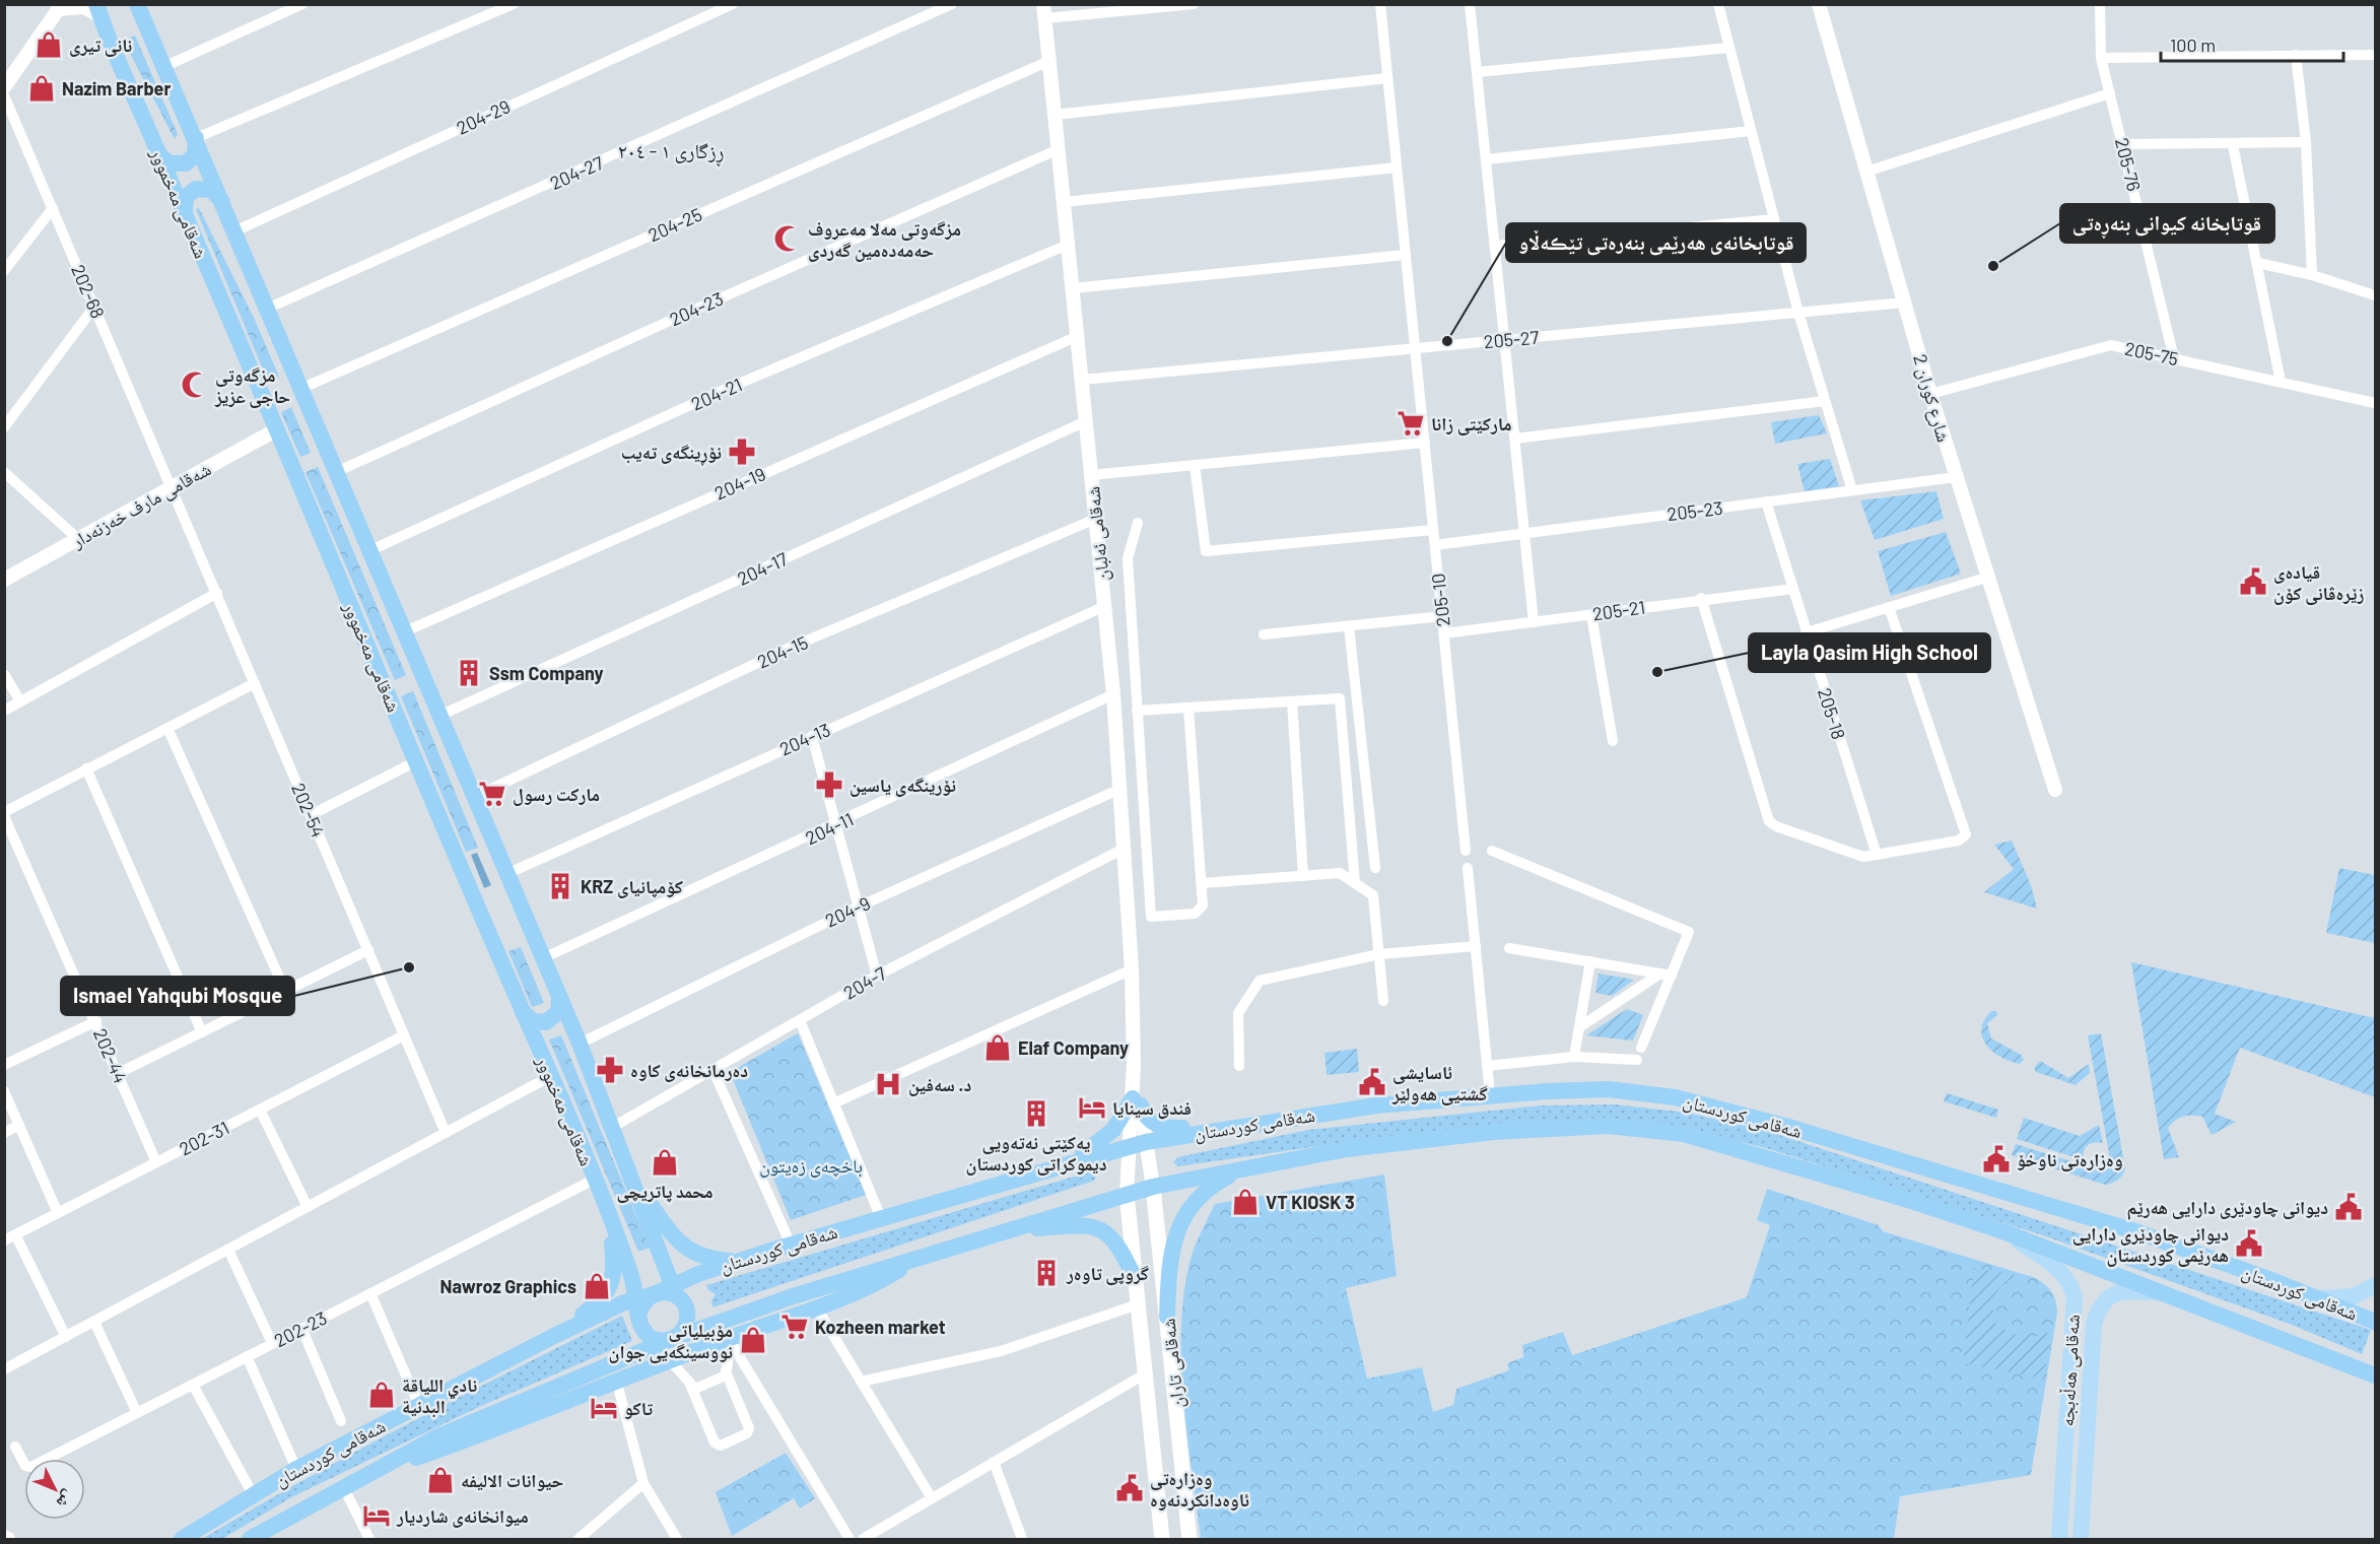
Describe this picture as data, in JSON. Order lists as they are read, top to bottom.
{
  "streets": {
    "highway": ["شەقامی مەخموور", "شەقامی کوردستان"],
    "main road": ["شەقامی تاران", "شەقامی هەڵەبجە"],
    "street": [
      "204-29",
      "205-76",
      "204-27",
      "204-25",
      "202-68",
      "204-23",
      "205-27",
      "205-75",
      "204-21",
      "شارع كوران 2",
      "204-19",
      "شەقامی مارف خەزنەدار",
      "205-23",
      "شەقامی ئەلبان",
      "204-17",
      "205-10",
      "205-21",
      "204-15",
      "205-18",
      "204-13",
      "202-54",
      "204-11",
      "204-9",
      "204-7",
      "202-44",
      "202-31",
      "202-23"
    ]
  },
  "crossings": [
    ["204-29", "شەقامی مەخموور"],
    ["205-76", "205-75"],
    ["204-27", "شەقامی مەخموور"],
    ["شەقامی مەخموور", "204-25"],
    ["شەقامی مەخموور", "204-23"],
    ["شەقامی مەخموور", "204-21"],
    ["شەقامی مەخموور", "204-19"],
    ["شەقامی مەخموور", "شەقامی مارف خەزنەدار"],
    ["شەقامی مەخموور", "204-17"],
    ["شەقامی مەخموور", "204-15"],
    ["شەقامی مەخموور", "204-13"],
    ["شەقامی مەخموور", "204-11"],
    ["شەقامی مەخموور", "204-9"],
    ["شەقامی مەخموور", "204-7"],
    ["شەقامی مەخموور", "شەقامی کوردستان"],
    ["شەقامی مەخموور", "202-23"],
    ["204-25", "شەقامی ئەلبان"],
    ["202-68", "شەقامی مارف خەزنەدار"],
    ["202-68", "202-54"],
    ["204-23", "شەقامی ئەلبان"],
    ["205-27", "شارع كوران 2"],
    ["205-27", "شەقامی ئەلبان"],
    ["205-27", "205-10"],
    ["205-75", "شارع كوران 2"],
    ["204-21", "شەقامی ئەلبان"],
    ["شارع كوران 2", "205-23"],
    ["204-19", "شەقامی ئەلبان"],
    ["شەقامی مارف خەزنەدار", "202-54"],
    ["205-23", "205-10"],
    ["205-23", "205-18"],
    ["شەقامی ئەلبان", "204-17"],
    ["شەقامی ئەلبان", "204-15"],
    ["شەقامی ئەلبان", "204-13"],
    ["شەقامی ئەلبان", "204-11"],
    ["شەقامی ئەلبان", "204-9"],
    ["شەقامی ئەلبان", "204-7"],
    ["شەقامی ئەلبان", "شەقامی کوردستان"],
    ["شەقامی ئەلبان", "شەقامی تاران"],
    ["205-10", "205-21"],
    ["205-21", "205-18"],
    ["202-54", "202-31"],
    ["202-44", "202-31"],
    ["شەقامی کوردستان", "شەقامی تاران"],
    ["شەقامی کوردستان", "شەقامی هەڵەبجە"]
  ],
  "districts": ["ڕزگاری ١ - ٢٠٤"],
  "parks": ["باخچەی زەیتون"],
  "places": {
    "shop": [
      "نانی تیری",
      "Nazim Barber",
      "Elaf Company",
      "محمد پاتریچی",
      "VT KIOSK 3",
      "Nawroz Graphics",
      "مۆبیلیاتی نووسینگەیی جوان",
      "نادي اللياقة البدنية",
      "حيوانات الاليفه"
    ],
    "mosque": ["مزگەوتی مەلا مەعروف حەمەدەمین گەردی", "مزگەوتی حاجی عزیز"],
    "other": [
      "قوتابخانە کیوانی بنەڕەتی",
      "قوتابخانەی هەرێمی بنەرەتی تێڪەڵاو",
      "Layla Qasim High School",
      "Ismael Yahqubi Mosque"
    ],
    "supermarket": ["مارکێتی زانا", "مارکت رسول", "Kozheen market"],
    "pharmacy": ["نۆڕینگەی تەیب", "نۆرینگەی یاسین", "دەرمانخانەی کاوە"],
    "public building": [
      "قیادەی زێرەڤانی کۆن",
      "ئاسایشی گشتیی هەولێر",
      "وەزارەتی ناوخۆ",
      "دیوانی چاودێری دارایی هەرێم",
      "دیوانی چاودێری دارایی هەرێمی کوردستان",
      "وەزارەتی ئاوەدانکردنەوە"
    ],
    "building": [
      "Ssm Company",
      "KRZ كۆمپانیای",
      "یه‌كێتی نه‌ته‌ویی دیموكراتی كوردستان",
      "گروپی تاوەر"
    ],
    "hospital": ["د. سەفین"],
    "hotel": ["فندق سينايا", "تاكو", "میوانخانەی شاردیار"]
  },
  "scale_bar": "100 m",
  "north": "bottom right"
}
